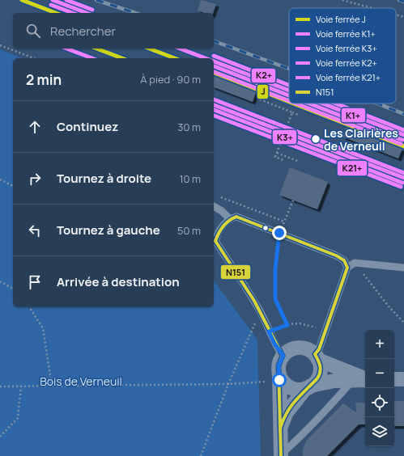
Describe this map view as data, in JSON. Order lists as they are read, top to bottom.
{
  "parks": ["Bois de Verneuil"],
  "places": ["Les Clairières de Verneuil"],
  "lines": [
    "rail line J",
    "rail line K1+",
    "rail line K2+",
    "rail line K3+",
    "rail line K21+",
    "transit line N151"
  ],
  "legend": [
    "Voie ferrée J",
    "Voie ferrée K1+",
    "Voie ferrée K3+",
    "Voie ferrée K2+",
    "Voie ferrée K21+",
    "N151"
  ],
  "page": {
    "search": "Rechercher",
    "heading": ["2 min", "À pied · 90 m"],
    "list": [
      ["Continuez", "30 m"],
      ["Tournez à droite", "10 m"],
      ["Tournez à gauche", "50 m"],
      "Arrivée à destination"
    ],
    "map_buttons": ["+", "−"]
  }
}
